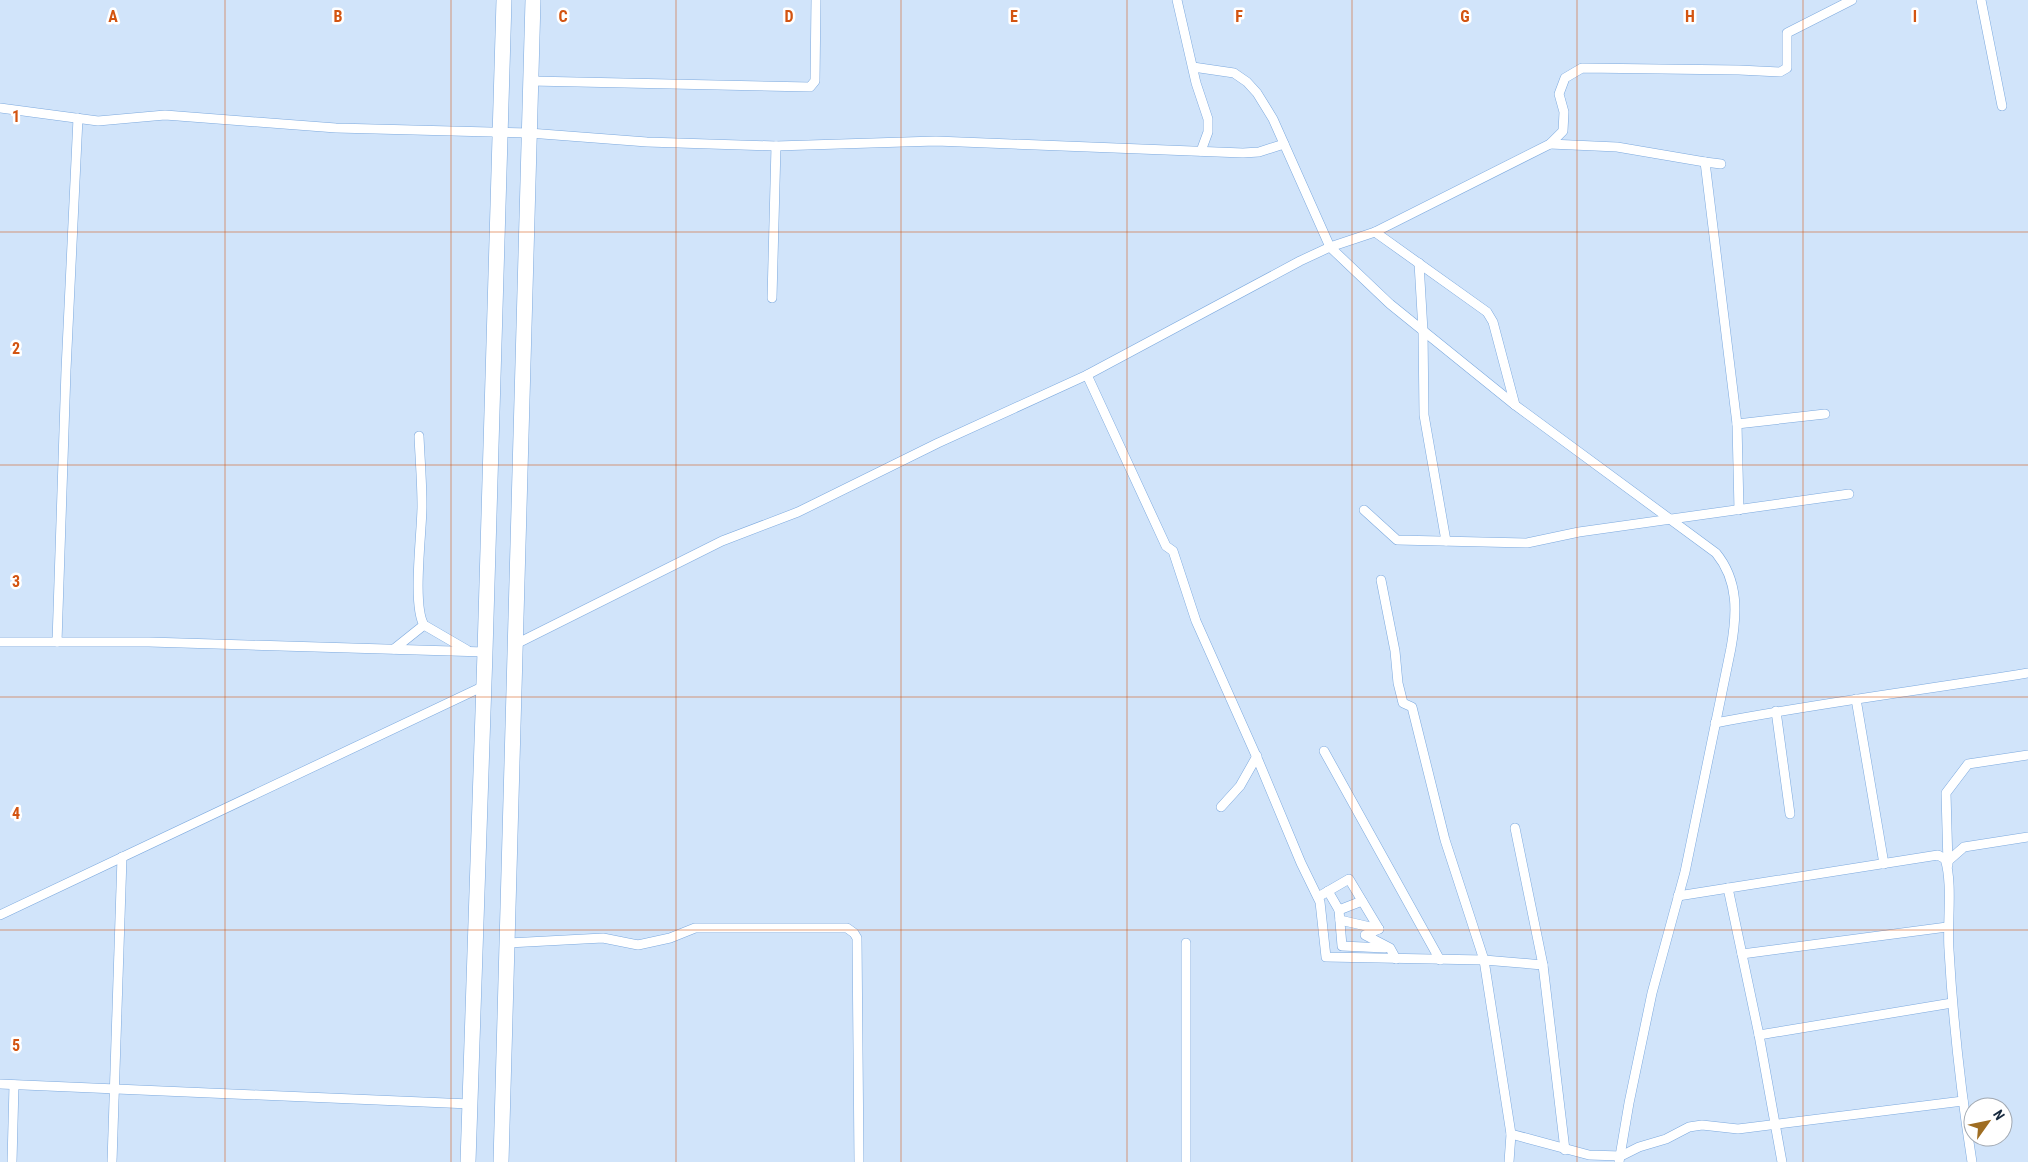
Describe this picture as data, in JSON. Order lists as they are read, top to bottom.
{
  "north": "top right",
  "grid": {
    "columns": [
      "A",
      "B",
      "C",
      "D",
      "E",
      "F",
      "G",
      "H",
      "I"
    ],
    "rows": [
      "1",
      "2",
      "3",
      "4",
      "5"
    ]
  }
}
